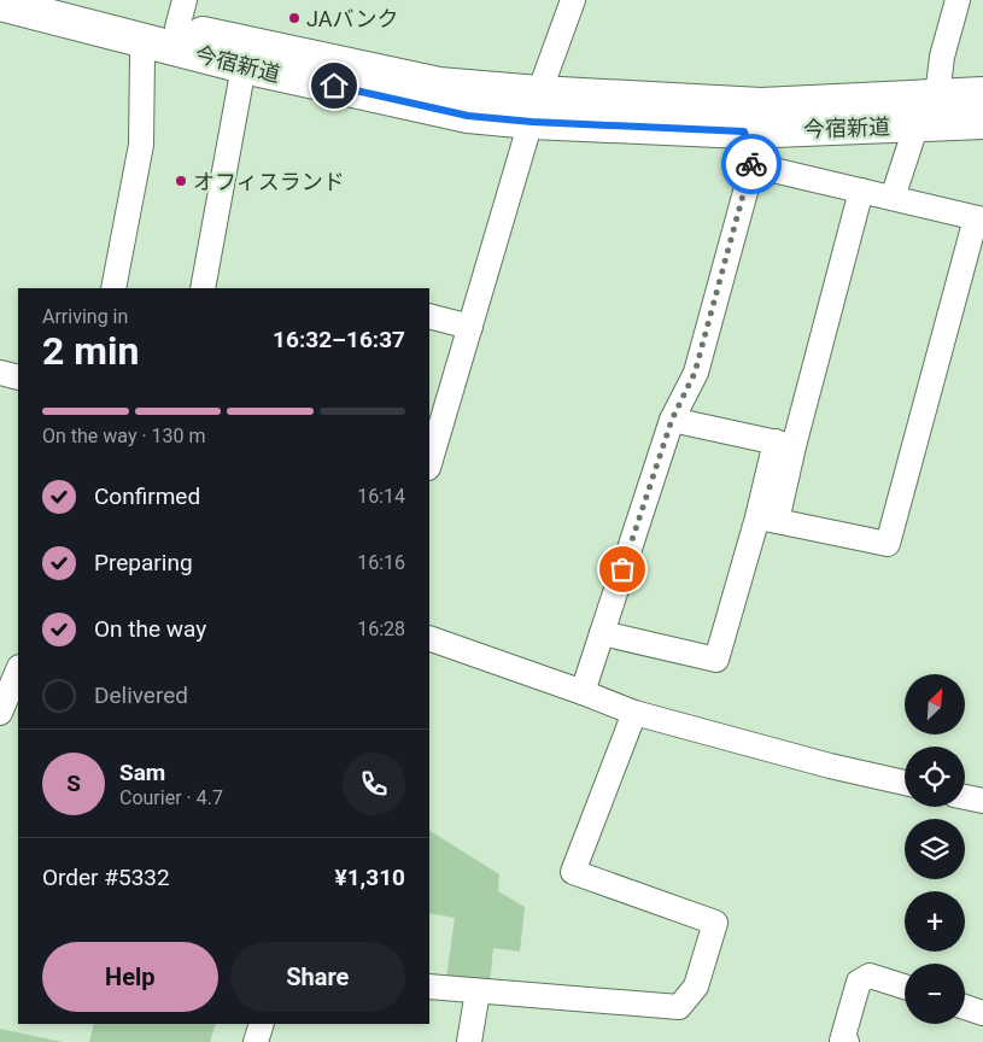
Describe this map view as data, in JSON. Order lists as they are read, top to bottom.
{
  "streets": {
    "highway": ["今宿新道"]
  },
  "places": ["JAバンク", "オフィスランド"],
  "north": "top right",
  "page": {
    "heading": ["2 min", "Arriving in", "16:32–16:37"],
    "panel": [
      "Sam",
      "Courier · 4.7",
      "Order #5332",
      "¥1,310"
    ],
    "bar": "On the way · 130 m",
    "list": [
      ["Confirmed", "16:14"],
      ["Preparing", "16:16"],
      ["On the way", "16:28"],
      "Delivered"
    ],
    "map_buttons": ["+", "−"],
    "round": "S",
    "buttons": ["Help", "Share"]
  }
}
